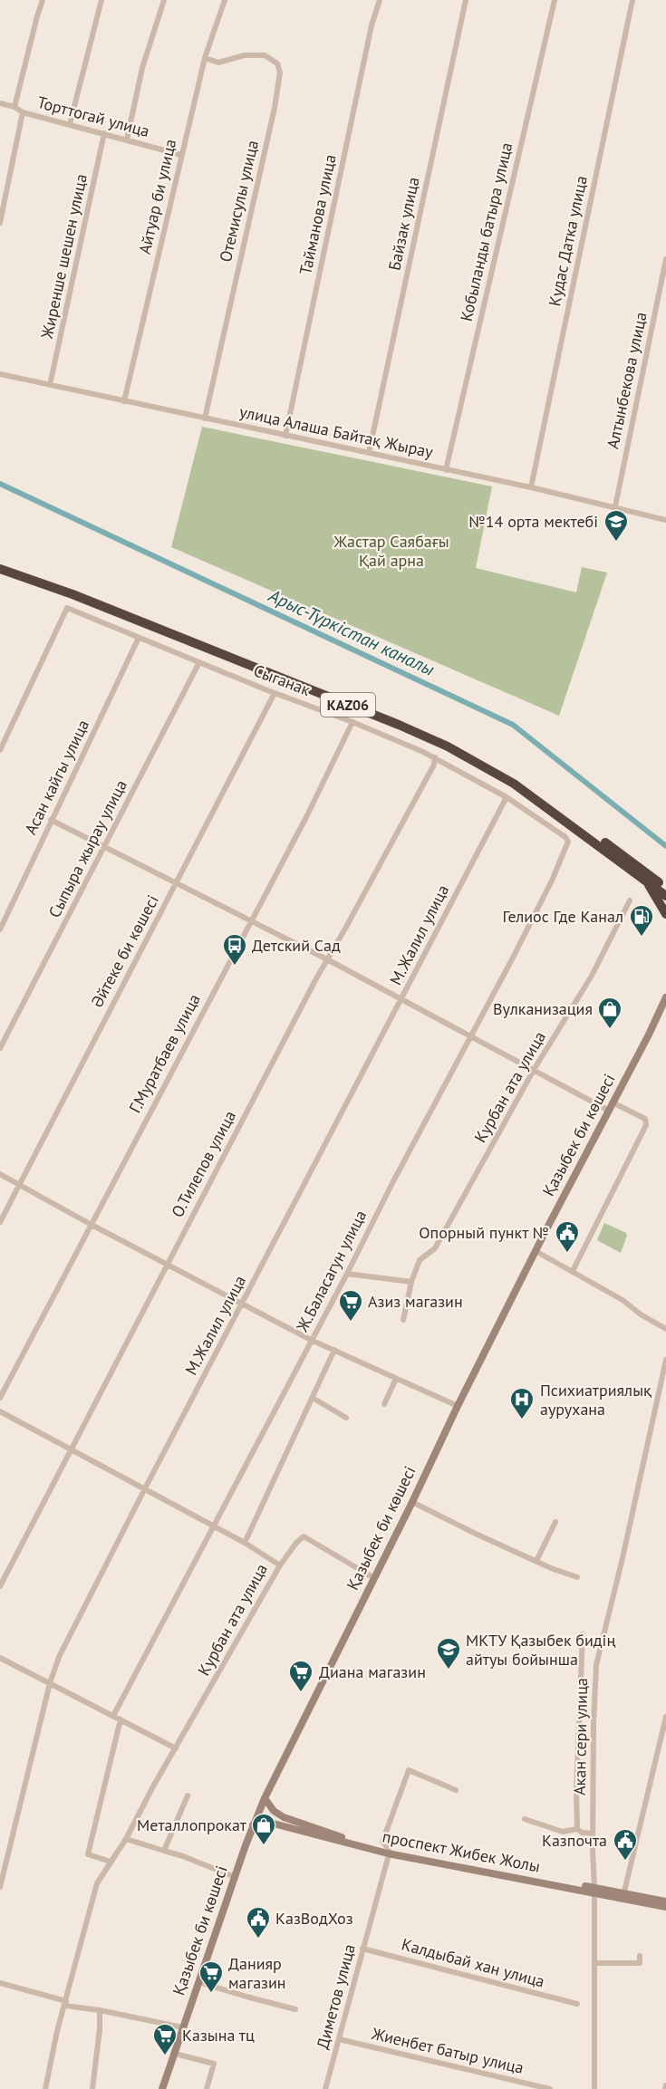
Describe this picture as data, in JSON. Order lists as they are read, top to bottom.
{
  "streets": {
    "highway": ["KАZ06"],
    "main road": ["Қазыбек би көшесі", "проспект Жибек Жолы"],
    "street": [
      "Торттогай улица",
      "Айтуар би улица",
      "Отемисулы улица",
      "Тайманова улица",
      "Байзак улица",
      "Кобыланды батыра улица",
      "Кудас Датка улица",
      "Жиренше шешен улица",
      "Алтынбекова улица",
      "улица Алаша Байтақ Жырау",
      "Сыганак",
      "Асан кайгы улица",
      "Сыпыра жырау улица",
      "М.Жалил улица",
      "Әйтеке би көшесі",
      "Г.Муратбаев улица",
      "Курбан ата улица",
      "О.Тилепов улица",
      "Ж.Баласагун улица",
      "Акан сери улица",
      "Калдыбай хан улица",
      "Диметов улица",
      "Жиенбет батыр улица"
    ]
  },
  "crossings": [
    ["Торттогай улица", "Айтуар би улица"],
    ["Торттогай улица", "Жиренше шешен улица"],
    ["Айтуар би улица", "Отемисулы улица"],
    ["Айтуар би улица", "улица Алаша Байтақ Жырау"],
    ["Отемисулы улица", "улица Алаша Байтақ Жырау"],
    ["Тайманова улица", "улица Алаша Байтақ Жырау"],
    ["Байзак улица", "улица Алаша Байтақ Жырау"],
    ["Кобыланды батыра улица", "улица Алаша Байтақ Жырау"],
    ["Кудас Датка улица", "улица Алаша Байтақ Жырау"],
    ["Жиренше шешен улица", "улица Алаша Байтақ Жырау"],
    ["Алтынбекова улица", "улица Алаша Байтақ Жырау"],
    ["Сыганак", "Асан кайгы улица"],
    ["Сыганак", "Сыпыра жырау улица"],
    ["Сыганак", "М.Жалил улица"],
    ["Сыганак", "Әйтеке би көшесі"],
    ["Сыганак", "Г.Муратбаев улица"],
    ["Сыганак", "О.Тилепов улица"],
    ["Сыганак", "Ж.Баласагун улица"],
    ["Қазыбек би көшесі", "проспект Жибек Жолы"],
    ["Акан сери улица", "проспект Жибек Жолы"],
    ["проспект Жибек Жолы", "Диметов улица"],
    ["Калдыбай хан улица", "Диметов улица"],
    ["Диметов улица", "Жиенбет батыр улица"]
  ],
  "water": ["Арыс-Түркістан каналы"],
  "parks": ["Жастар Саябағы Қай арна"],
  "places": {
    "school or university": ["№14 орта мектебі", "МКТУ Қазыбек бидің айтуы бойынша"],
    "fuel station": ["Гелиос Где Канал"],
    "bus stop": ["Детский Сад"],
    "shop": ["Вулканизация", "Металлопрокат"],
    "public building": ["Опорный пункт №", "Казпочта", "КазВодХоз"],
    "supermarket": [
      "Азиз магазин",
      "Диана магазин",
      "Данияр магазин",
      "Казына тц"
    ],
    "hospital": ["Психиатриялық аурухана"]
  }
}
